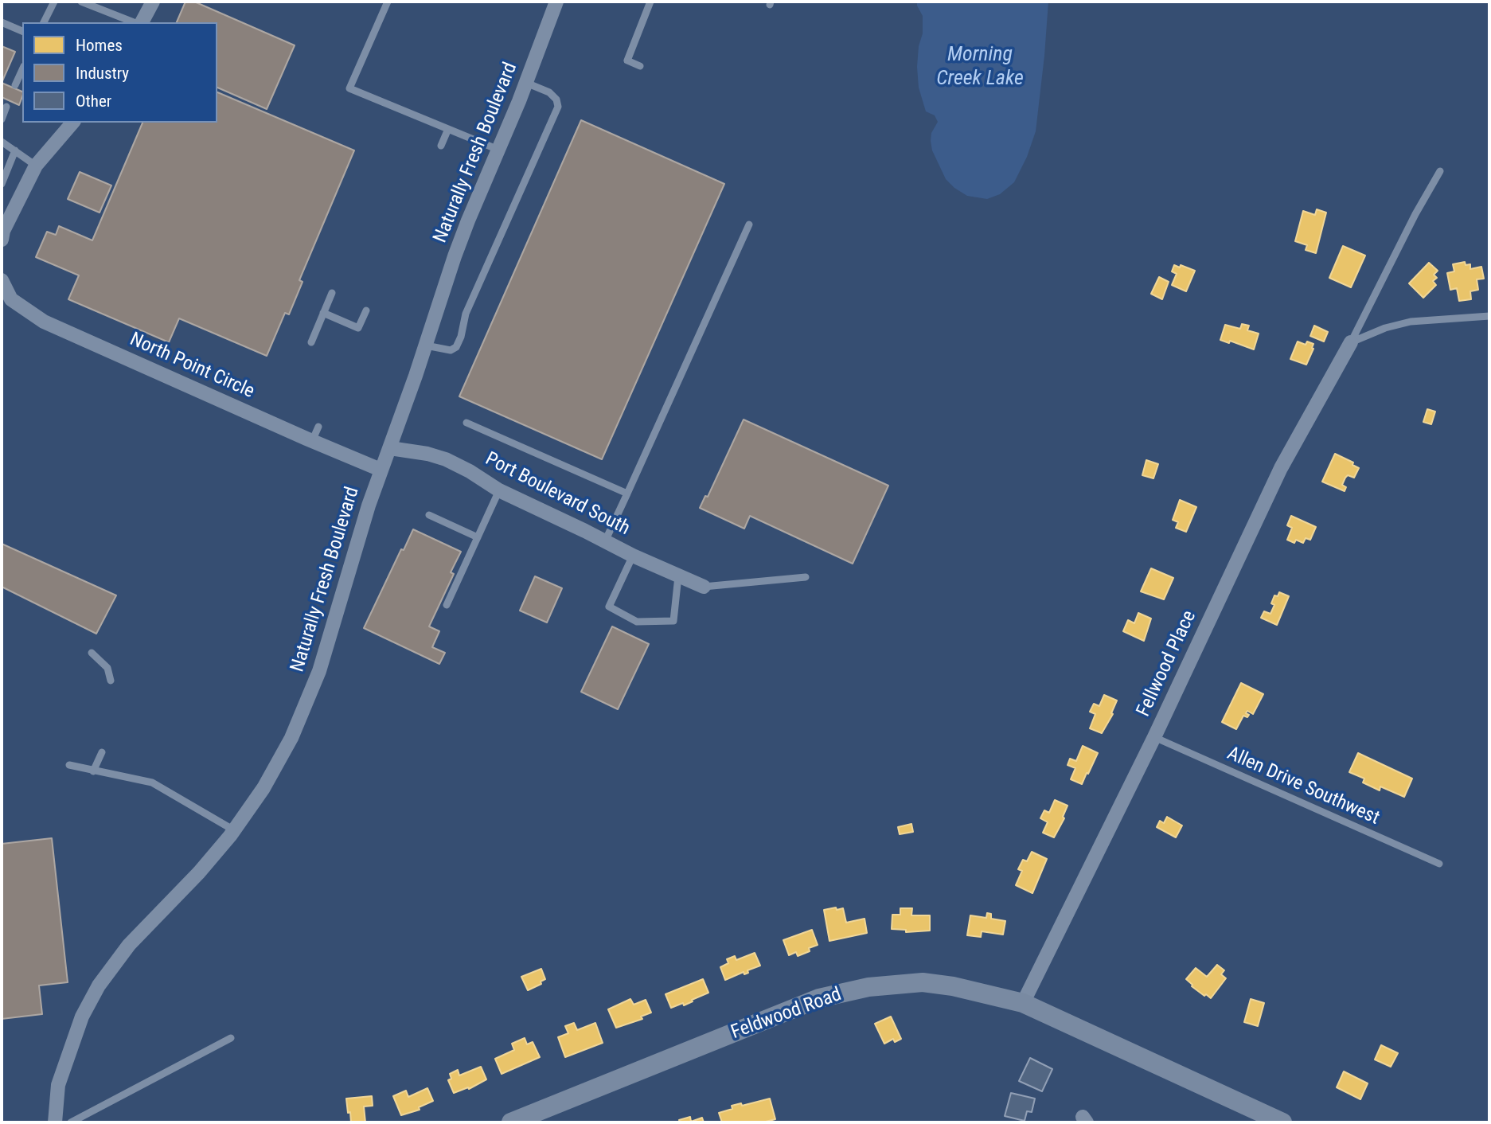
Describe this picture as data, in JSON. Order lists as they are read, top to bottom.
{
  "streets": {
    "street": [
      "Naturally Fresh Boulevard",
      "North Point Circle",
      "Port Boulevard South",
      "Fellwood Place",
      "Feldwood Road"
    ],
    "lane": ["Allen Drive Southwest"]
  },
  "crossings": [
    ["Naturally Fresh Boulevard", "North Point Circle"],
    ["Naturally Fresh Boulevard", "Port Boulevard South"],
    ["Fellwood Place", "Allen Drive Southwest"],
    ["Fellwood Place", "Feldwood Road"]
  ],
  "water": ["Morning Creek Lake"],
  "legend": ["Homes", "Industry", "Other"]
}
